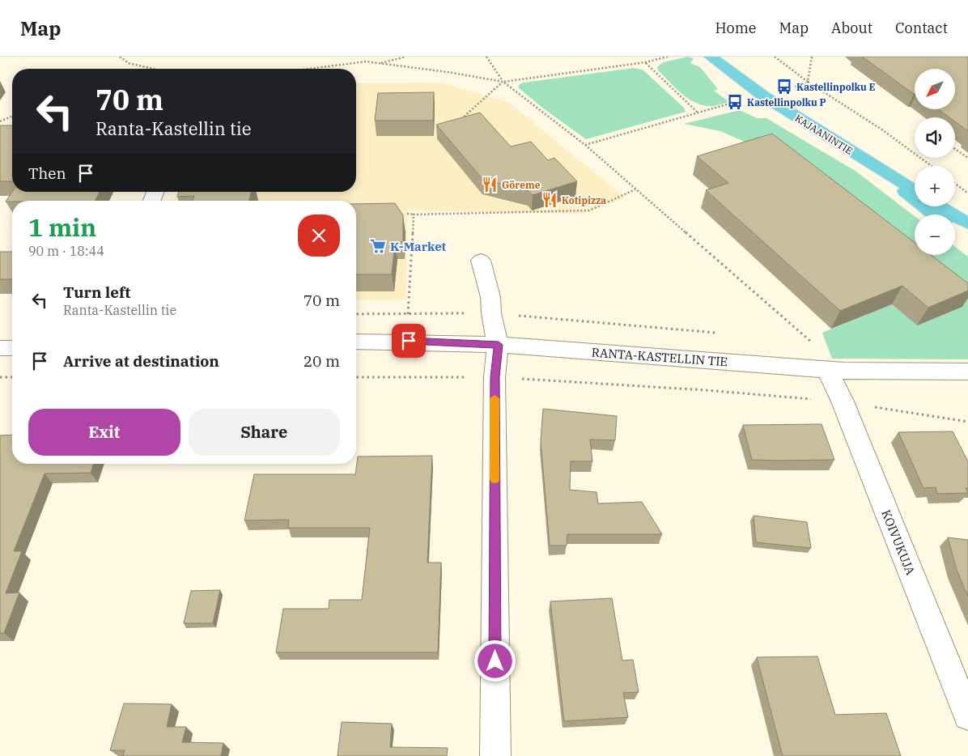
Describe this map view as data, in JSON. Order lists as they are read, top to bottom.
{
  "streets": {
    "main road": ["KAJAANINTIE"],
    "street": ["RANTA-KASTELLIN TIE", "KOIVUKUJA"]
  },
  "crossings": [
    ["RANTA-KASTELLIN TIE", "KOIVUKUJA"]
  ],
  "places": {
    "bus stop": ["Kastellinpolku E", "Kastellinpolku P"],
    "restaurant": ["Göreme", "Kotipizza"],
    "supermarket": ["K-Market"]
  },
  "north": "bottom left",
  "page": {
    "header": "Map",
    "nav": [
      "Home",
      "Map",
      "About",
      "Contact"
    ],
    "map_buttons": ["+", "−"],
    "turn": ["70 m", "Ranta-Kastellin tie"],
    "then": "Then",
    "heading": ["1 min", "90 m · 18:44"],
    "list": [
      {
        "name": "Turn left",
        "note": "Ranta-Kastellin tie",
        "value": "70 m"
      },
      {
        "name": "Arrive at destination",
        "value": "20 m"
      }
    ],
    "buttons": ["Exit", "Share"]
  }
}
